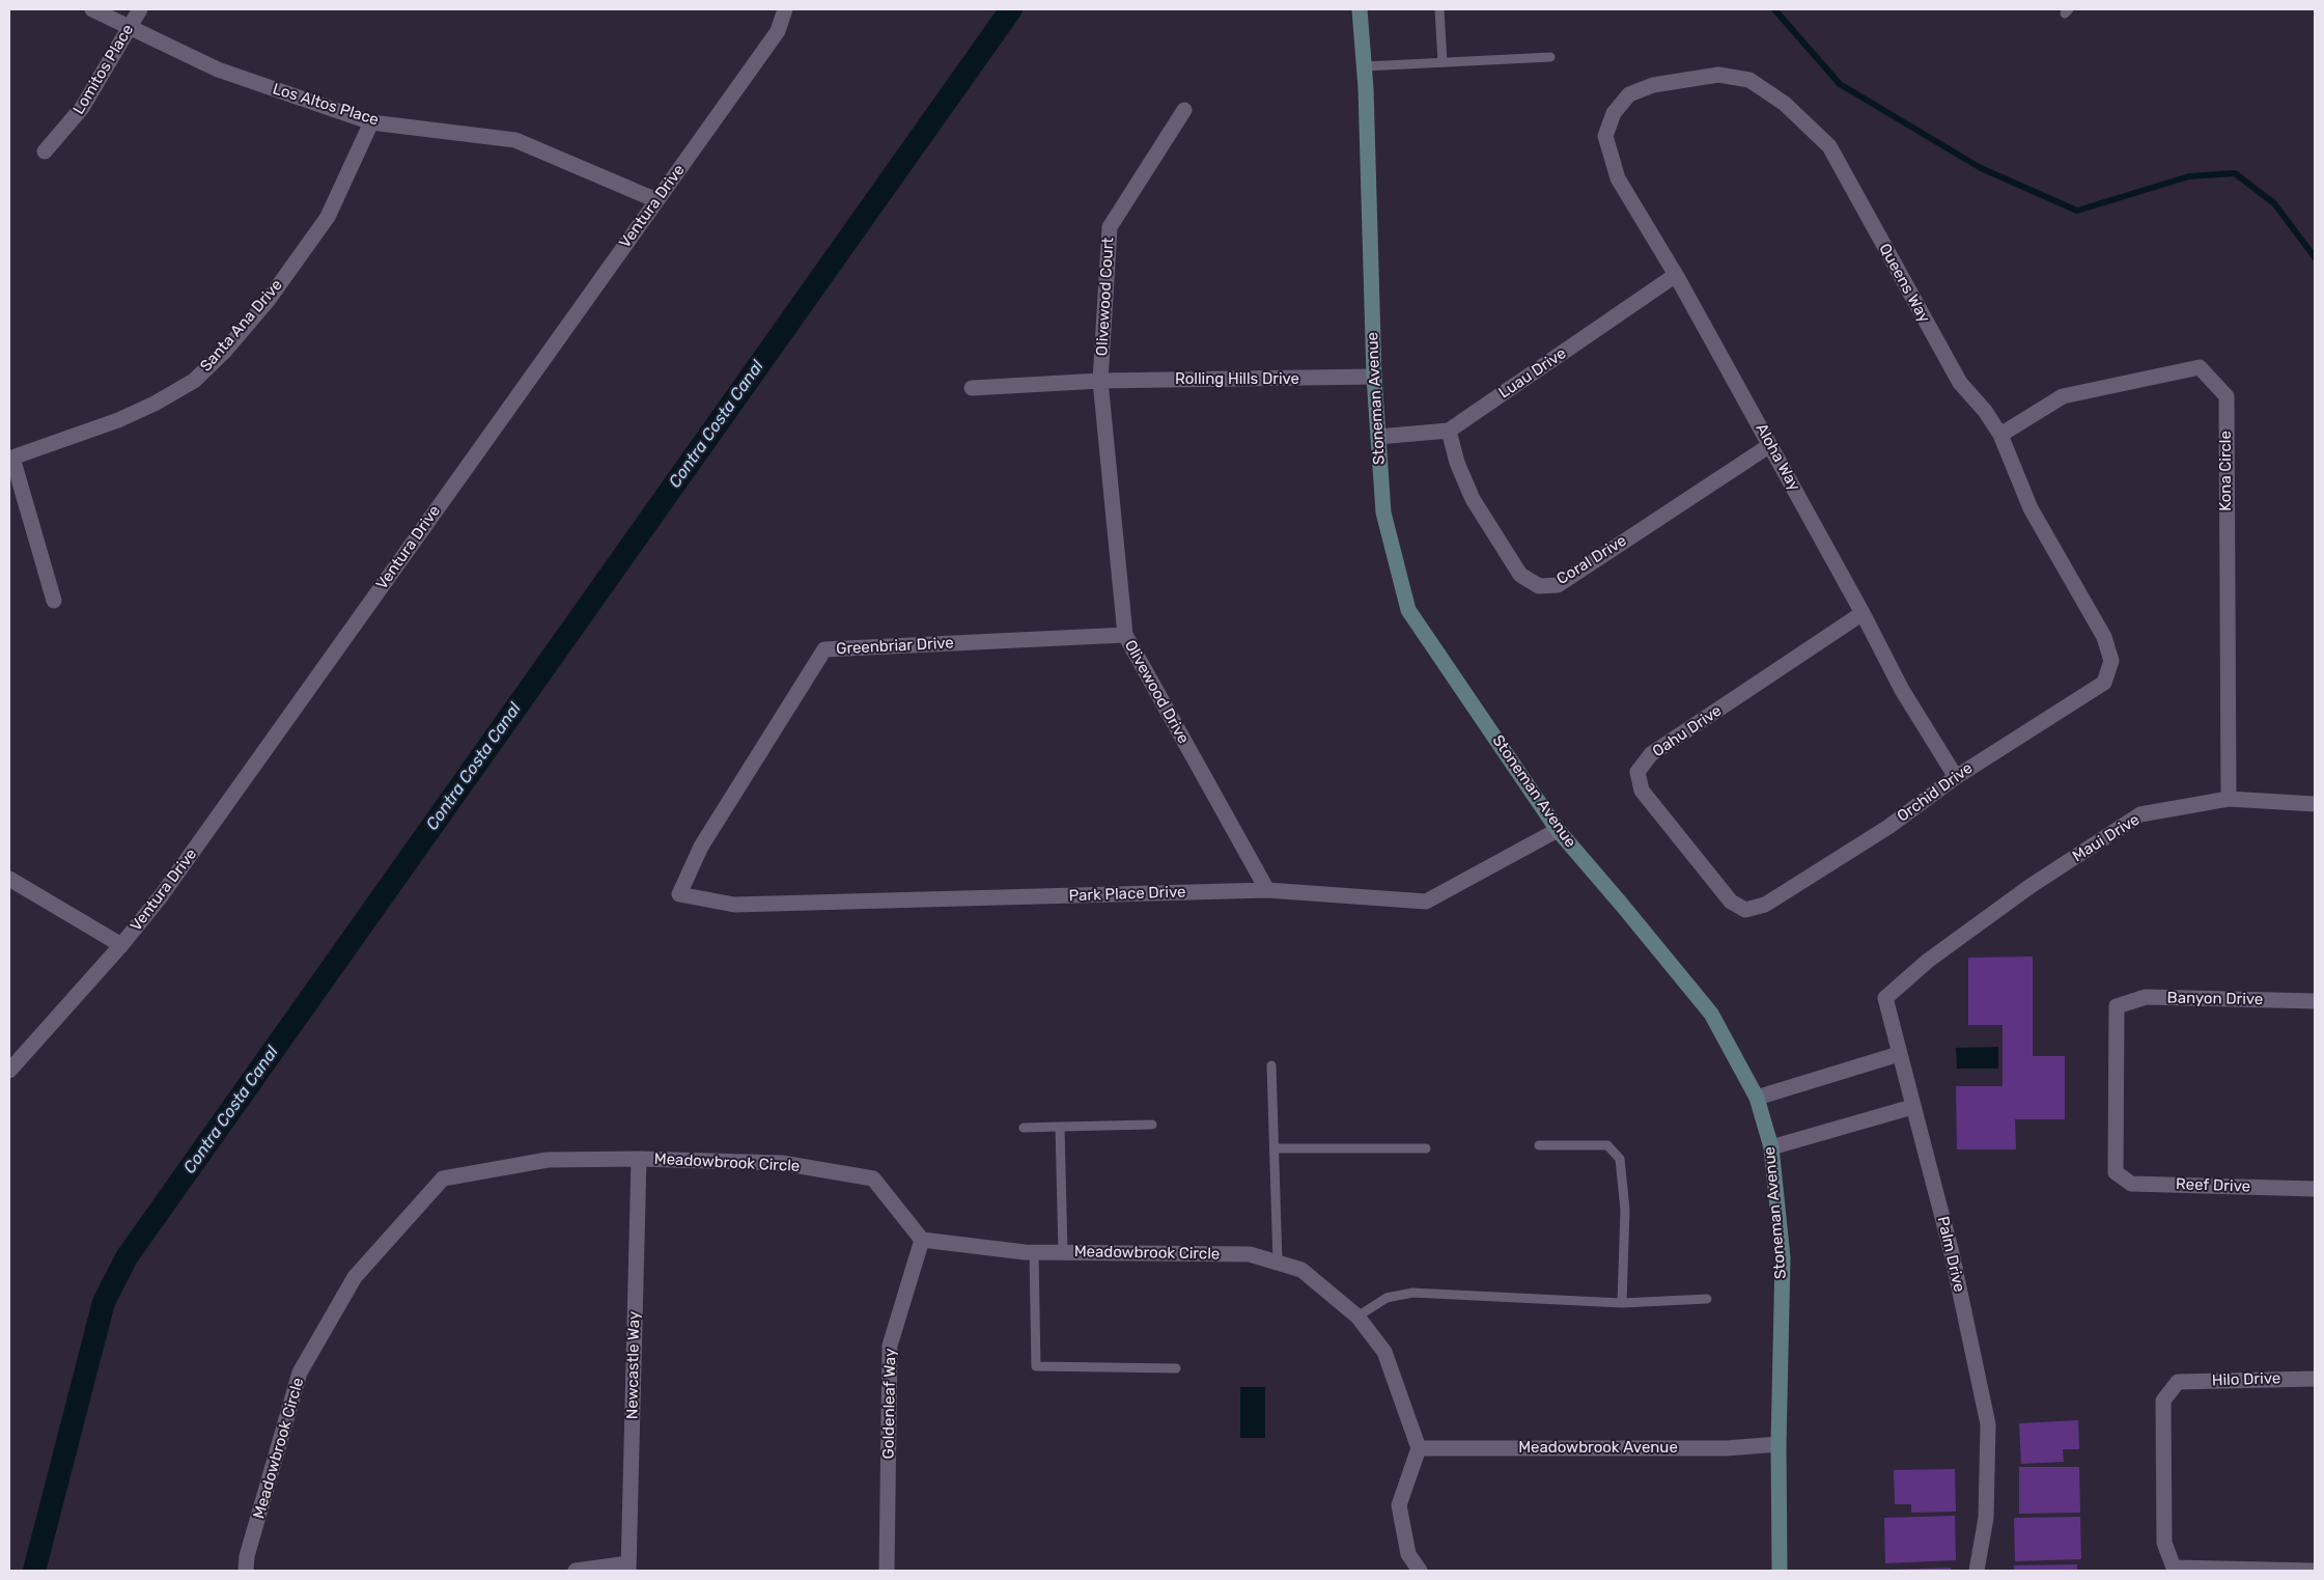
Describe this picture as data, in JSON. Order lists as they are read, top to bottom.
{
  "streets": {
    "street": [
      "Lomitos Place",
      "Los Altos Place",
      "Ventura Drive",
      "Queens Way",
      "Olivewood Court",
      "Santa Ana Drive",
      "Luau Drive",
      "Rolling Hills Drive",
      "Stoneman Avenue",
      "Aloha Way",
      "Kona Circle",
      "Coral Drive",
      "Greenbriar Drive",
      "Olivewood Drive",
      "Oahu Drive",
      "Orchid Drive",
      "Maui Drive",
      "Park Place Drive",
      "Banyon Drive",
      "Meadowbrook Circle",
      "Reef Drive",
      "Palm Drive",
      "Newcastle Way",
      "Hilo Drive",
      "Goldenleaf Way",
      "Meadowbrook Avenue"
    ]
  },
  "crossings": [
    ["Lomitos Place", "Los Altos Place"],
    ["Los Altos Place", "Ventura Drive"],
    ["Los Altos Place", "Santa Ana Drive"],
    ["Queens Way", "Aloha Way"],
    ["Queens Way", "Kona Circle"],
    ["Queens Way", "Orchid Drive"],
    ["Olivewood Court", "Rolling Hills Drive"],
    ["Olivewood Court", "Olivewood Drive"],
    ["Luau Drive", "Stoneman Avenue"],
    ["Luau Drive", "Aloha Way"],
    ["Luau Drive", "Coral Drive"],
    ["Rolling Hills Drive", "Stoneman Avenue"],
    ["Rolling Hills Drive", "Olivewood Drive"],
    ["Stoneman Avenue", "Park Place Drive"],
    ["Stoneman Avenue", "Meadowbrook Avenue"],
    ["Aloha Way", "Coral Drive"],
    ["Aloha Way", "Oahu Drive"],
    ["Aloha Way", "Orchid Drive"],
    ["Kona Circle", "Maui Drive"],
    ["Greenbriar Drive", "Olivewood Drive"],
    ["Greenbriar Drive", "Park Place Drive"],
    ["Olivewood Drive", "Park Place Drive"],
    ["Oahu Drive", "Orchid Drive"],
    ["Maui Drive", "Palm Drive"],
    ["Banyon Drive", "Reef Drive"],
    ["Meadowbrook Circle", "Newcastle Way"],
    ["Meadowbrook Circle", "Goldenleaf Way"],
    ["Meadowbrook Circle", "Meadowbrook Avenue"]
  ],
  "water": ["Contra Costa Canal"]
}
